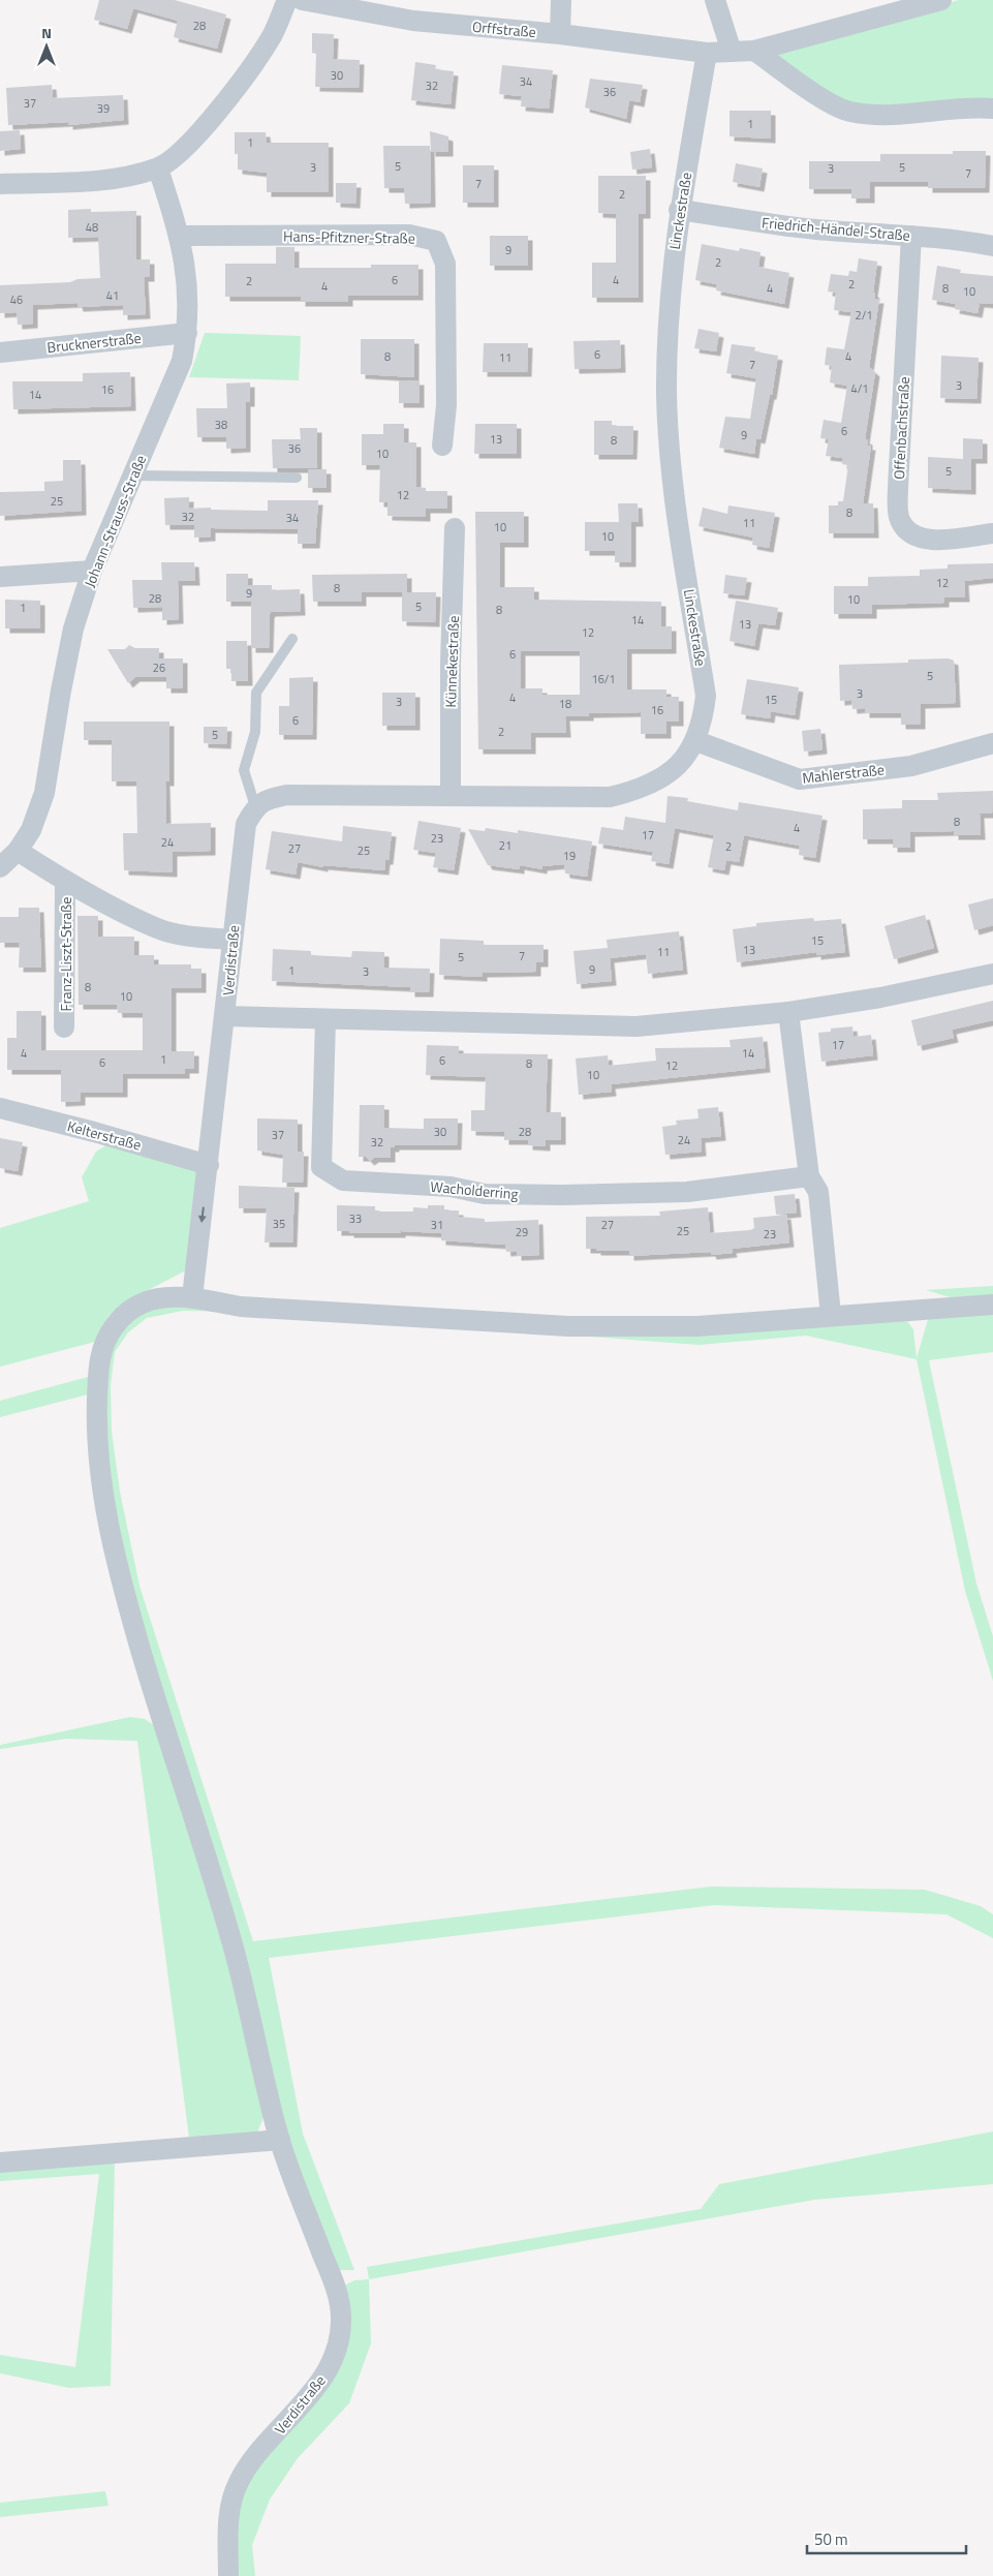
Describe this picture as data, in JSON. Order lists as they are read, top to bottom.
{
  "streets": {
    "street": [
      "Orffstraße",
      "Linckestraße",
      "Friedrich-Händel-Straße",
      "Hans-Pfitzner-Straße",
      "Brucknerstraße",
      "Offenbachstraße",
      "Johann-Strauss-Straße",
      "Künnekestraße",
      "Mahlerstraße",
      "Franz-Liszt-Straße",
      "Verdistraße",
      "Kelterstraße",
      "Wacholderring"
    ]
  },
  "crossings": [
    ["Orffstraße", "Linckestraße"],
    ["Linckestraße", "Friedrich-Händel-Straße"],
    ["Linckestraße", "Künnekestraße"],
    ["Linckestraße", "Mahlerstraße"],
    ["Linckestraße", "Verdistraße"],
    ["Friedrich-Händel-Straße", "Offenbachstraße"],
    ["Hans-Pfitzner-Straße", "Johann-Strauss-Straße"],
    ["Brucknerstraße", "Johann-Strauss-Straße"],
    ["Johann-Strauss-Straße", "Franz-Liszt-Straße"],
    ["Franz-Liszt-Straße", "Verdistraße"],
    ["Verdistraße", "Kelterstraße"]
  ],
  "house_numbers": [
    "28",
    "30",
    "34",
    "32",
    "36",
    "37",
    "39",
    "1",
    "1",
    "5",
    "3",
    "5",
    "3",
    "7",
    "7",
    "2",
    "48",
    "9",
    "2",
    "6",
    "4",
    "2",
    "2",
    "4",
    "4",
    "8",
    "10",
    "41",
    "46",
    "2/1",
    "6",
    "8",
    "4",
    "11",
    "7",
    "3",
    "4/1",
    "16",
    "14",
    "38",
    "6",
    "9",
    "13",
    "8",
    "36",
    "10",
    "5",
    "12",
    "25",
    "8",
    "32",
    "34",
    "11",
    "10",
    "10",
    "12",
    "8",
    "9",
    "28",
    "10",
    "5",
    "1",
    "8",
    "14",
    "13",
    "12",
    "6",
    "26",
    "5",
    "16/1",
    "3",
    "4",
    "15",
    "3",
    "18",
    "16",
    "6",
    "2",
    "5",
    "8",
    "4",
    "17",
    "23",
    "24",
    "21",
    "2",
    "27",
    "25",
    "19",
    "15",
    "13",
    "11",
    "7",
    "5",
    "9",
    "1",
    "3",
    "8",
    "10",
    "17",
    "4",
    "14",
    "1",
    "6",
    "6",
    "8",
    "12",
    "10",
    "30",
    "28",
    "37",
    "24",
    "32",
    "33",
    "35",
    "31",
    "27",
    "25",
    "29",
    "23"
  ],
  "scale_bar": "50 m",
  "north": "top"
}
